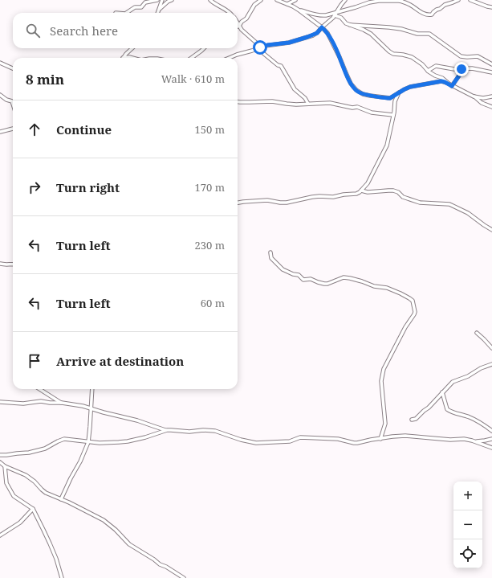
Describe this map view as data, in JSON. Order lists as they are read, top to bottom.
{
  "page": {
    "search": "Search here",
    "heading": ["8 min", "Walk · 610 m"],
    "list": [
      ["Continue", "150 m"],
      ["Turn right", "170 m"],
      ["Turn left", "230 m"],
      ["Turn left", "60 m"],
      "Arrive at destination"
    ],
    "map_buttons": ["+", "−"]
  }
}
